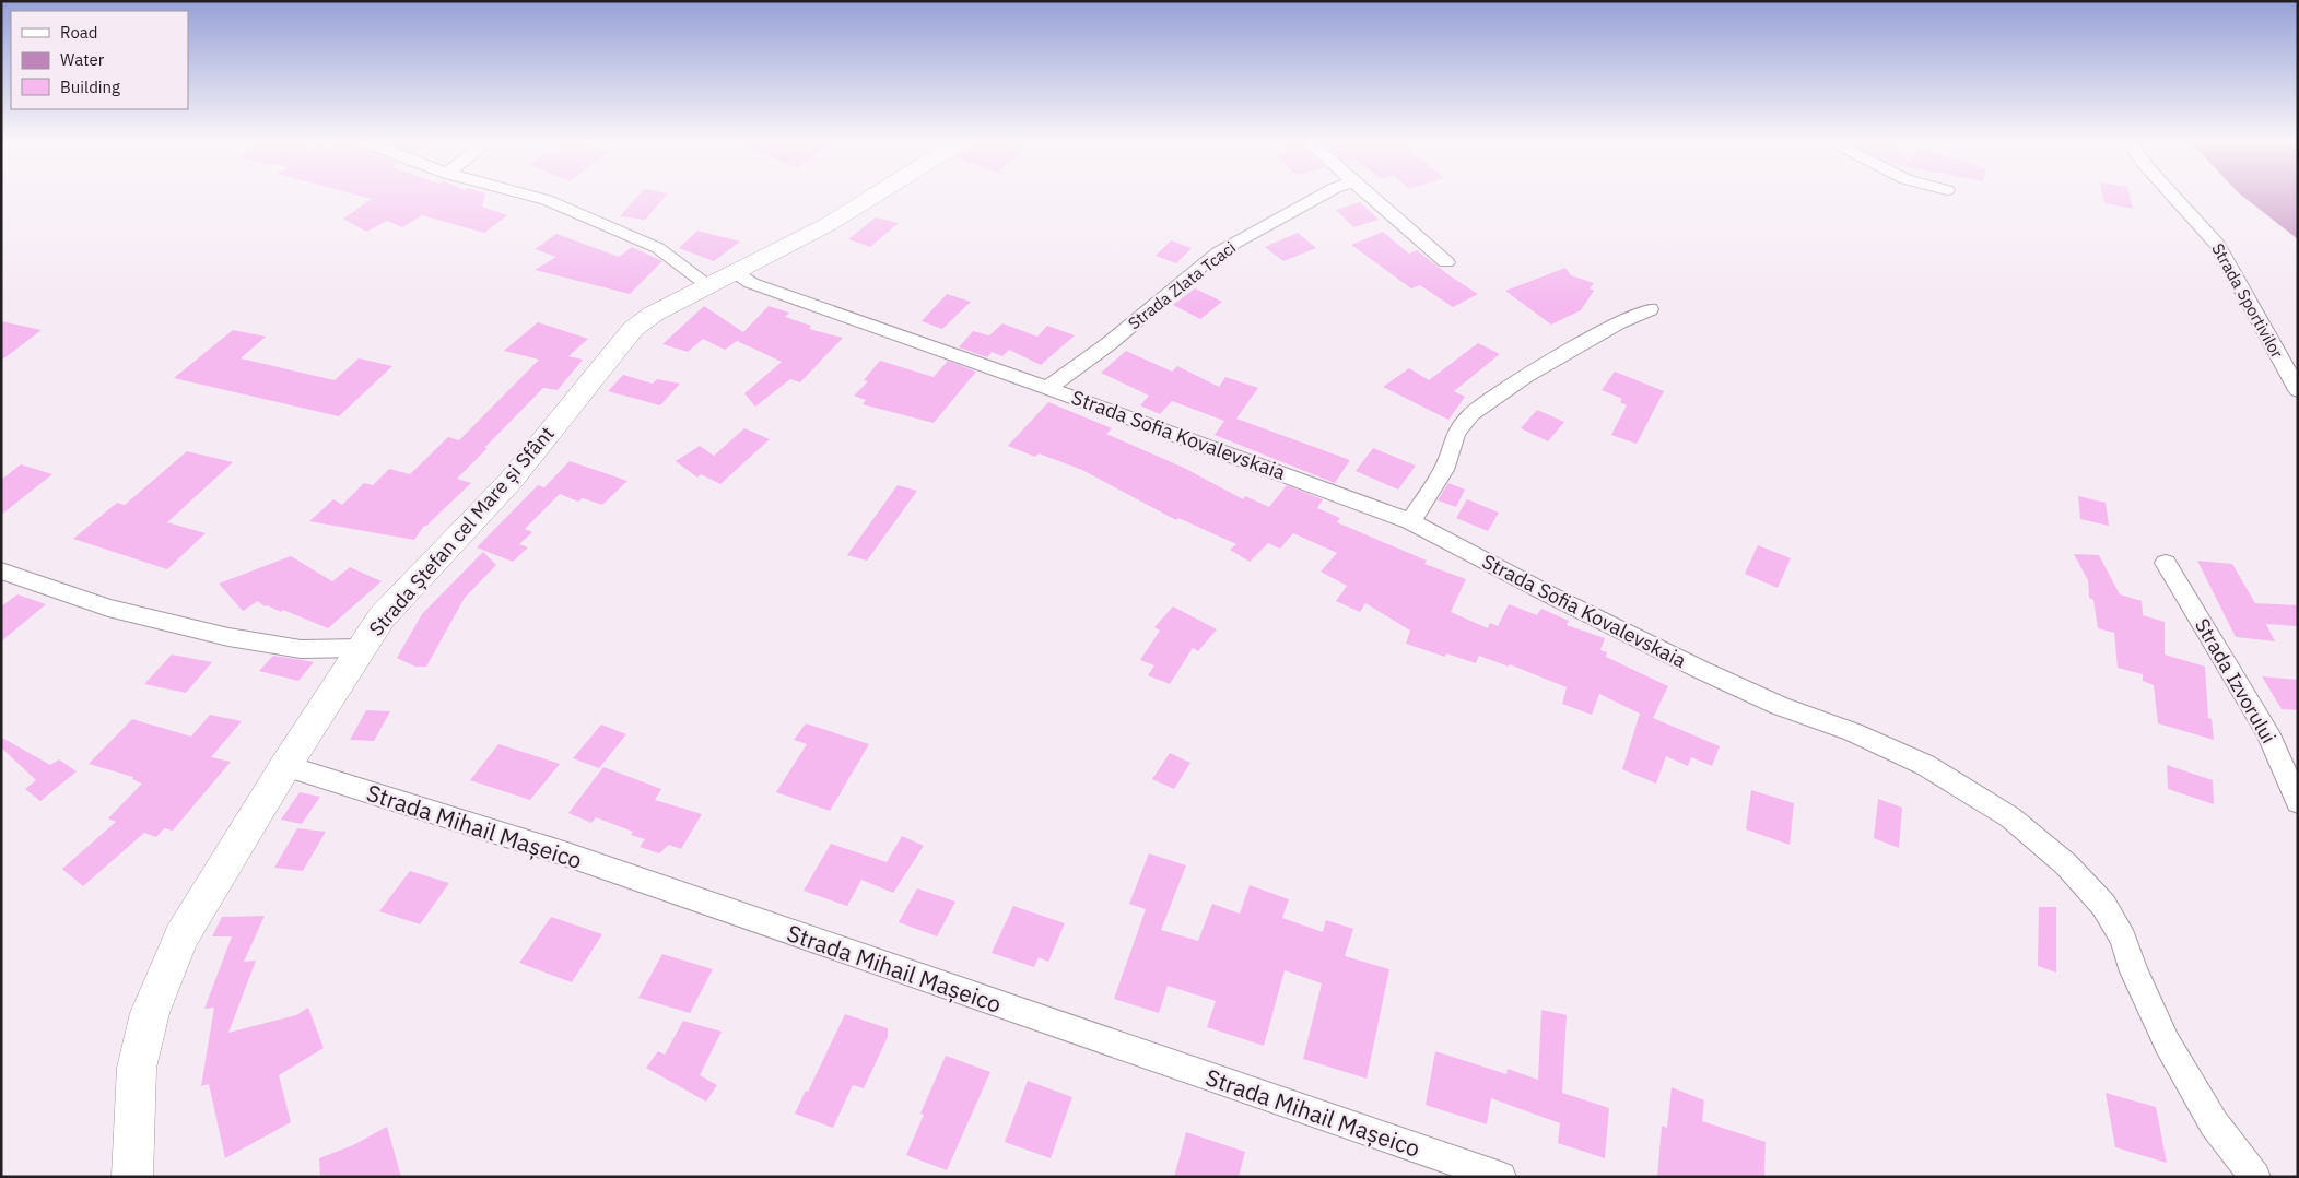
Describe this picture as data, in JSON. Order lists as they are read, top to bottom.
{
  "streets": {
    "main road": ["Strada Ștefan cel Mare și Sfânt"],
    "street": [
      "Strada Zlata Tcaci",
      "Strada Sportivilor",
      "Strada Sofia Kovalevskaia",
      "Strada Izvorului",
      "Strada Mihail Mașeico"
    ]
  },
  "crossings": [
    ["Strada Zlata Tcaci", "Strada Sofia Kovalevskaia"],
    ["Strada Sofia Kovalevskaia", "Strada Ștefan cel Mare și Sfânt"],
    ["Strada Ștefan cel Mare și Sfânt", "Strada Mihail Mașeico"]
  ],
  "legend": ["Road", "Water", "Building"]
}
